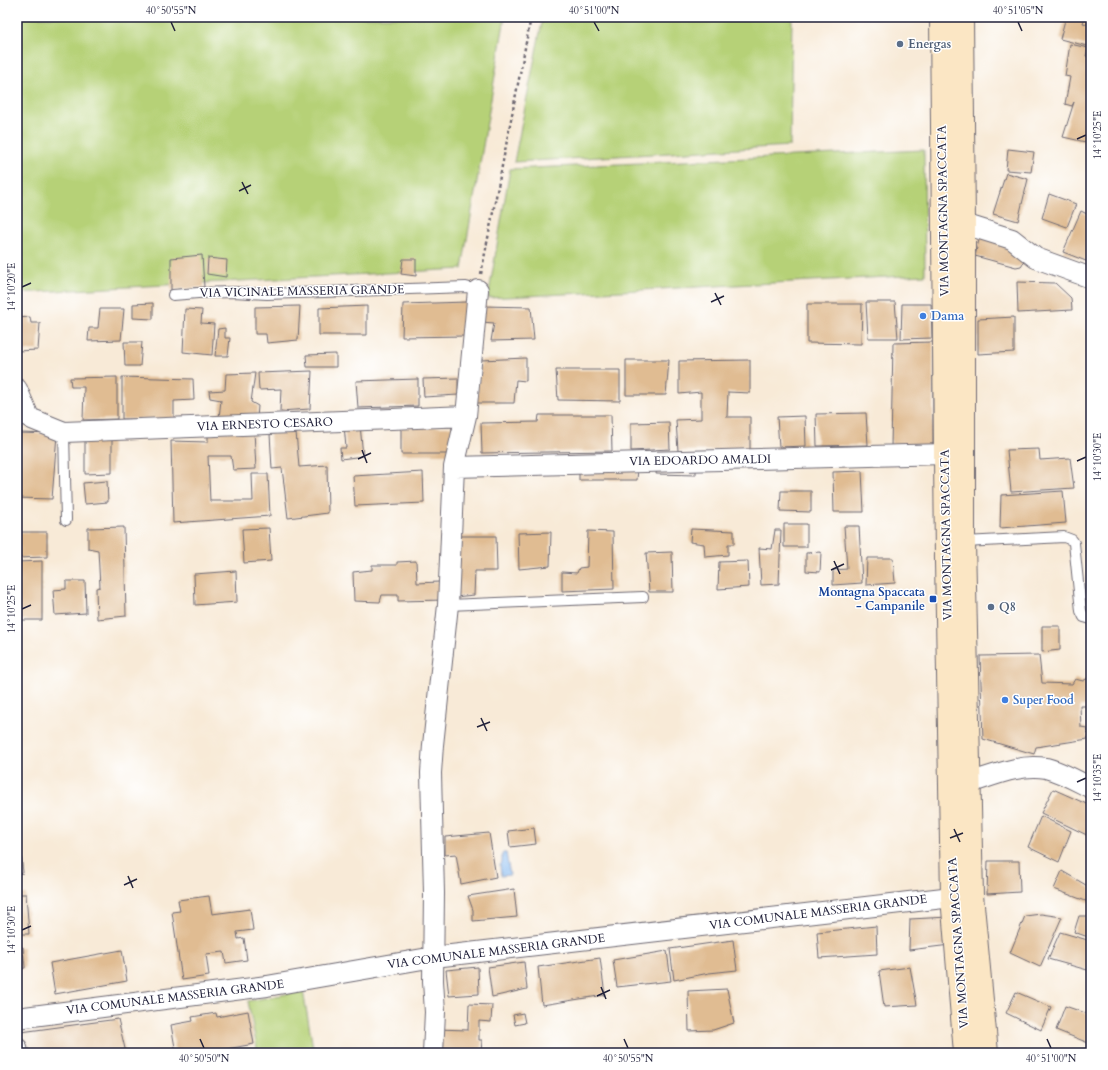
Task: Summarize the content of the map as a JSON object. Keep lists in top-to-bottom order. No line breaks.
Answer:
{"streets":{"main road":["VIA MONTAGNA SPACCATA"],"street":["VIA ERNESTO CESARO","VIA EDOARDO AMALDI","VIA COMUNALE MASSERIA GRANDE"],"lane":["VIA VICINALE MASSERIA GRANDE"]},"crossings":[["VIA MONTAGNA SPACCATA","VIA EDOARDO AMALDI"],["VIA MONTAGNA SPACCATA","VIA COMUNALE MASSERIA GRANDE"]],"places":{"other":["Energas","Dama","Q8","Super Food"],"transit":["Montagna Spaccata - Campanile"]},"coordinates":["40°50'55\"N","40°51'00\"N","40°51'05\"N","14°10'25\"E","14°10'20\"E","14°10'30\"E","14°10'35\"E","40°50'50\"N"]}
